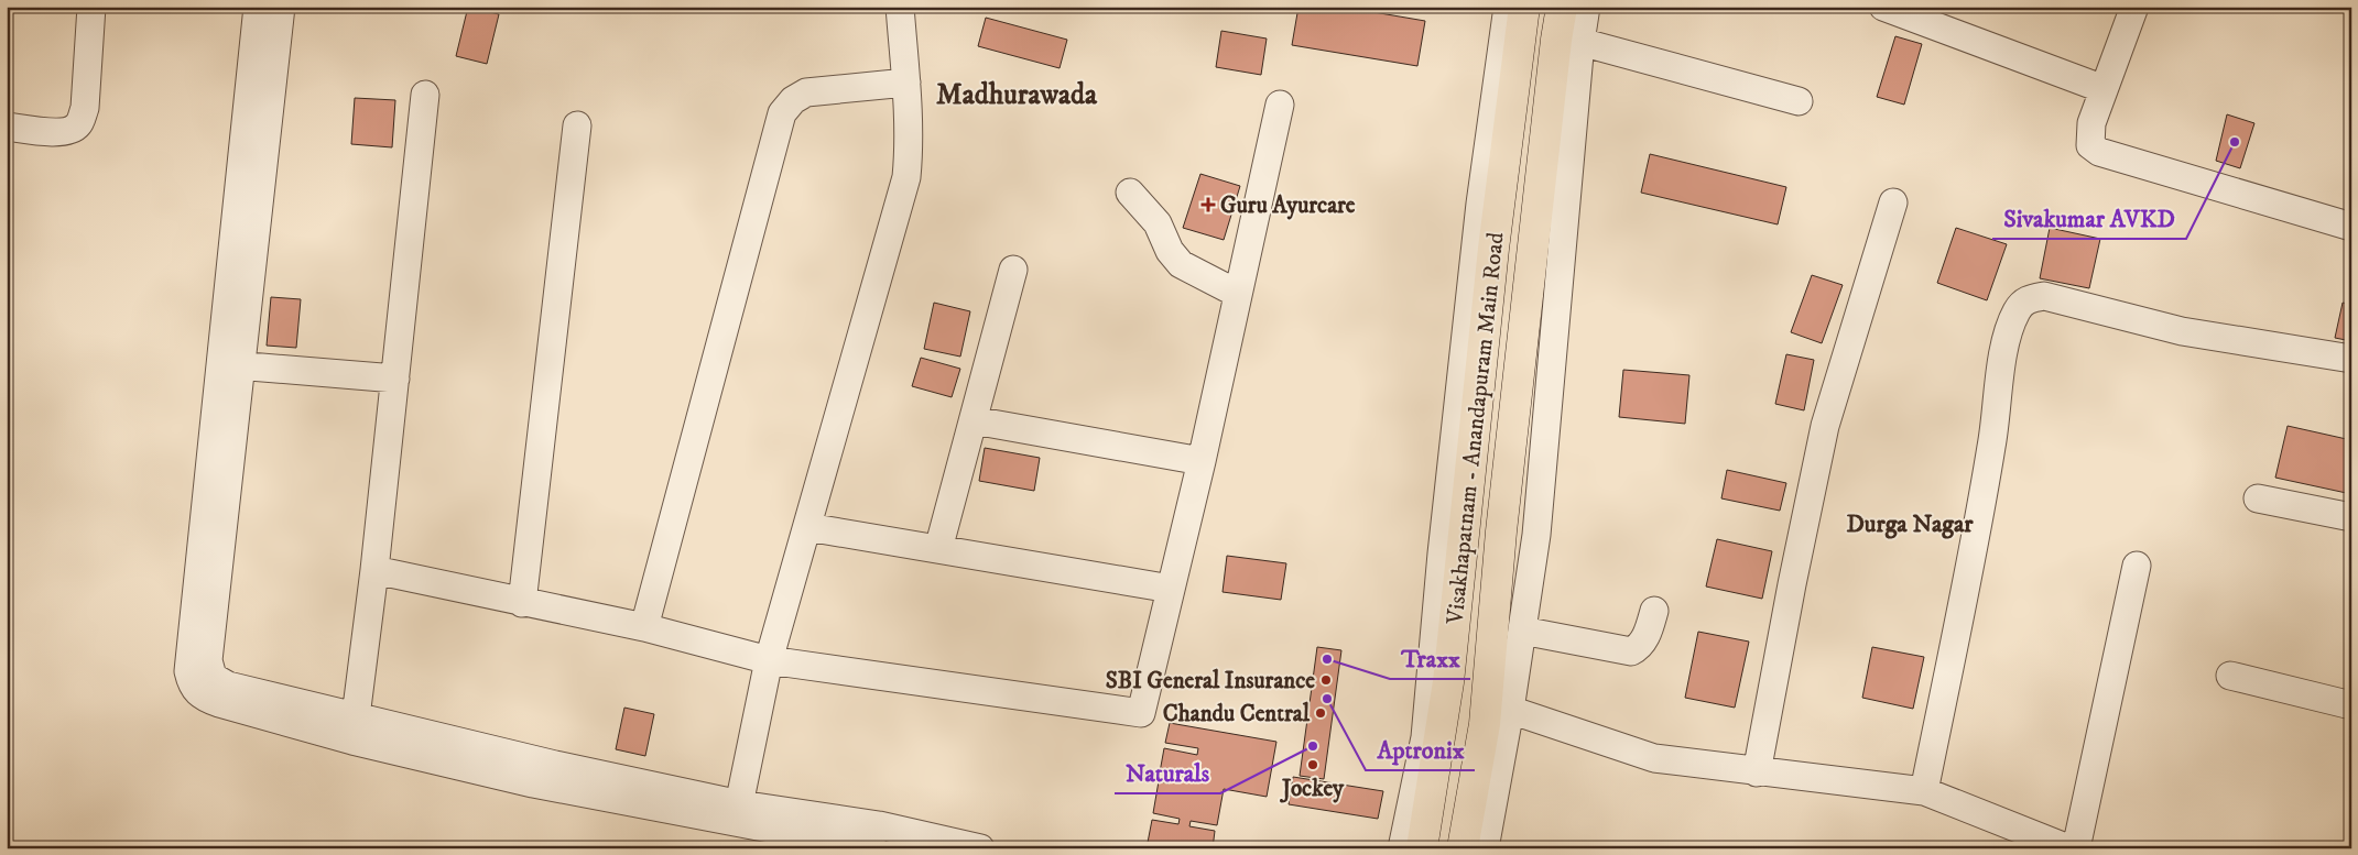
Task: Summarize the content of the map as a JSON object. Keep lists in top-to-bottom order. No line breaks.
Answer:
{"streets":{"main road":["Visakhapatnam - Anandapuram Main Road"]},"districts":["Madhurawada","Durga Nagar"],"places":{"other":["Sivakumar AVKD","Traxx","SBI General Insurance","Aptronix","Chandu Central","Naturals","Jockey"],"health":["Guru Ayurcare"]}}
